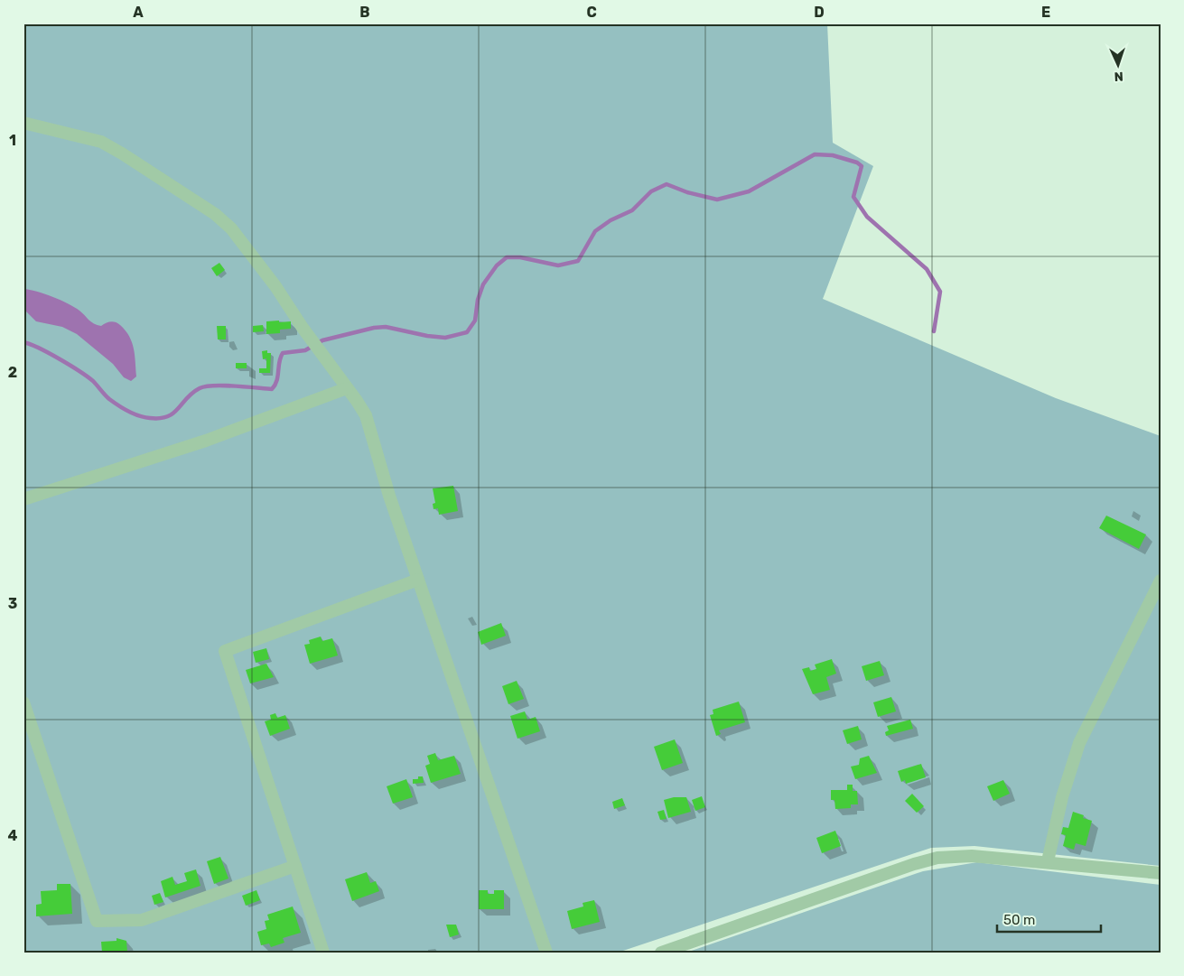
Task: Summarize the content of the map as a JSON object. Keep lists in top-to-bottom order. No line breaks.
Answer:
{"scale_bar":"50 m","north":"bottom","grid":{"columns":["A","B","C","D","E"],"rows":["1","2","3","4"]}}
